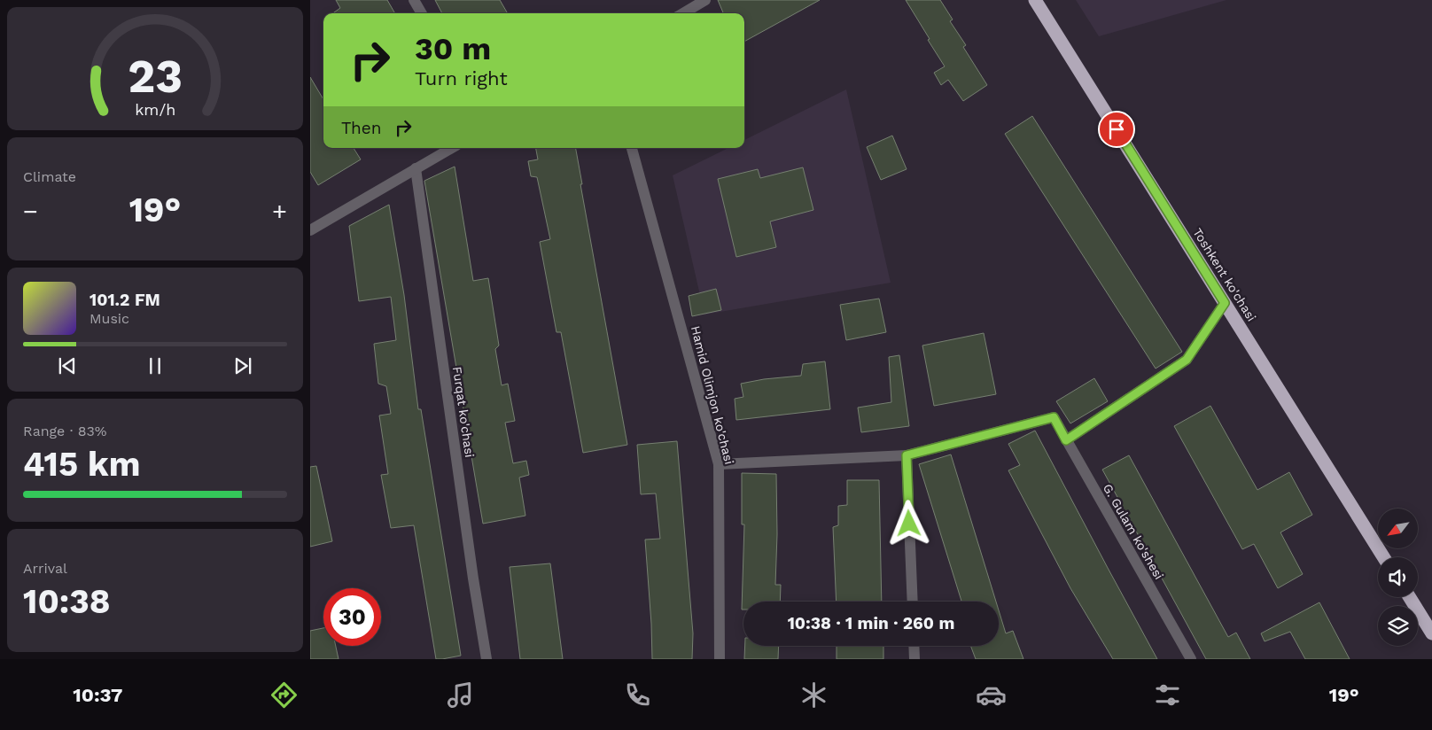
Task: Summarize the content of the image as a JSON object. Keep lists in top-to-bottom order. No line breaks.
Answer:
{"streets":{"highway":["Toshkent ko'chasi"],"street":["Hamid Olimjon ko'chasi","Furqat ko'chasi","G. Gulam ko'shesi"]},"north":"bottom left","page":{"turn":["30 m","Turn right"],"then":"Then","tile":["Climate",["Range · 83%","415 km"],["Arrival","10:38"]],"heat":["−","19°","+"],"song":["101.2 FM","Music"],"limit":"30","trip":"10:38 · 1 min · 260 m","tabs":["10:37","19°"],"gauge":["23","km/h"]}}
